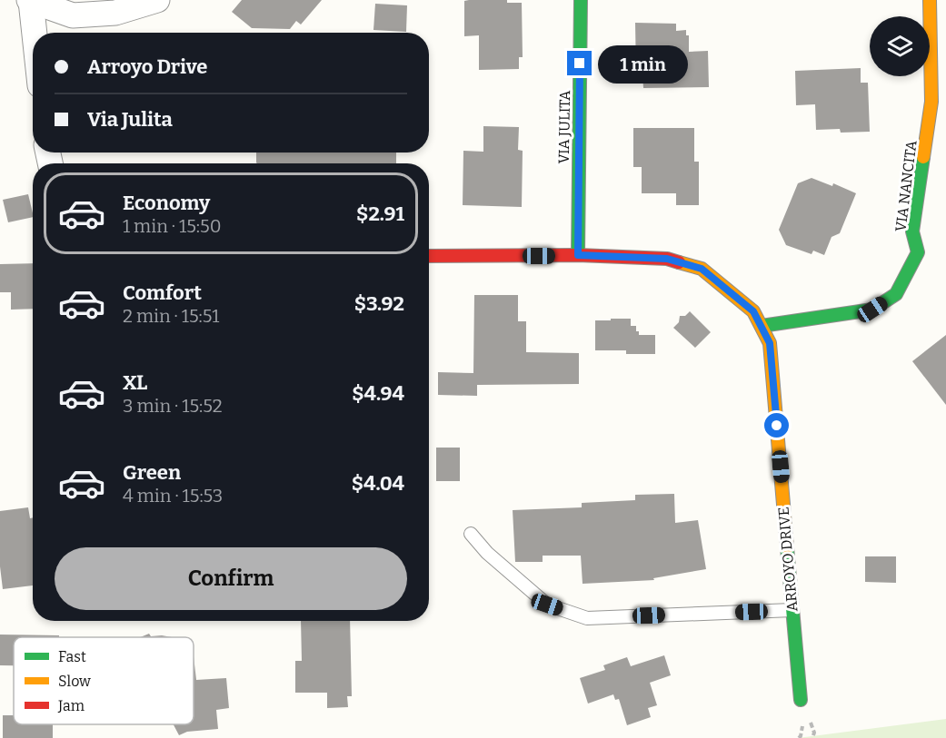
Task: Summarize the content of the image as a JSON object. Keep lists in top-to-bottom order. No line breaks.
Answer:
{"streets":{"street":["VIA JULITA","VIA NANCITA","ARROYO DRIVE"]},"crossings":[["VIA JULITA","ARROYO DRIVE"],["VIA NANCITA","ARROYO DRIVE"]],"legend":["Fast","Slow","Jam"],"page":{"banner":["Arroyo Drive","Via Julita"],"bubble":"1 min","list":[{"name":"Economy","note":"1 min · 15:50","value":"$2.91"},{"name":"Comfort","note":"2 min · 15:51","value":"$3.92"},{"name":"XL","note":"3 min · 15:52","value":"$4.94"},{"name":"Green","note":"4 min · 15:53","value":"$4.04"}],"buttons":"Confirm"}}
